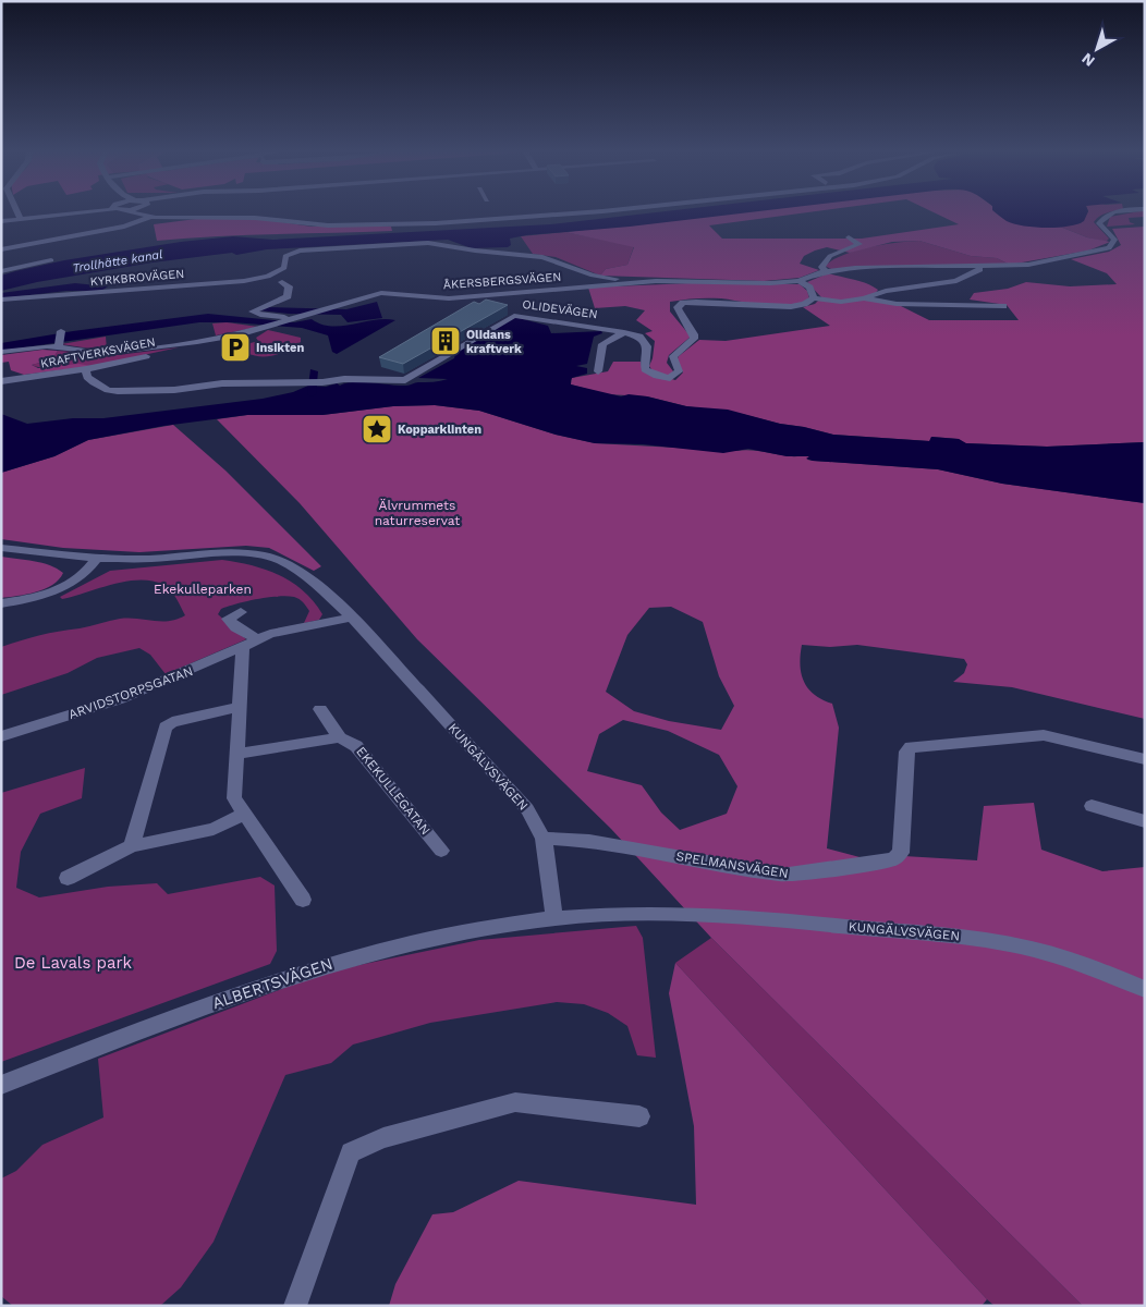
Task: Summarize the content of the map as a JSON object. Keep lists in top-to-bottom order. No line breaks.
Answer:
{"streets":{"street":["KYRKBROVÄGEN","ÅKERSBERGSVÄGEN","OLIDEVÄGEN","KRAFTVERKSVÄGEN","ARVIDSTORPSGATAN","KUNGÄLVSVÄGEN","EKEKULLEGATAN","SPELMANSVÄGEN","ALBERTSVÄGEN"]},"crossings":[["KYRKBROVÄGEN","ÅKERSBERGSVÄGEN"],["ÅKERSBERGSVÄGEN","KRAFTVERKSVÄGEN"],["OLIDEVÄGEN","KRAFTVERKSVÄGEN"],["ARVIDSTORPSGATAN","KUNGÄLVSVÄGEN"],["KUNGÄLVSVÄGEN","SPELMANSVÄGEN"],["KUNGÄLVSVÄGEN","ALBERTSVÄGEN"]],"water":["Trollhätte kanal"],"parks":["Älvrummets naturreservat","Ekekulleparken","De Lavals park"],"places":{"building":["Olidans kraftverk"],"parking":["Insikten"],"place":["Kopparklinten"]},"north":"bottom left"}
